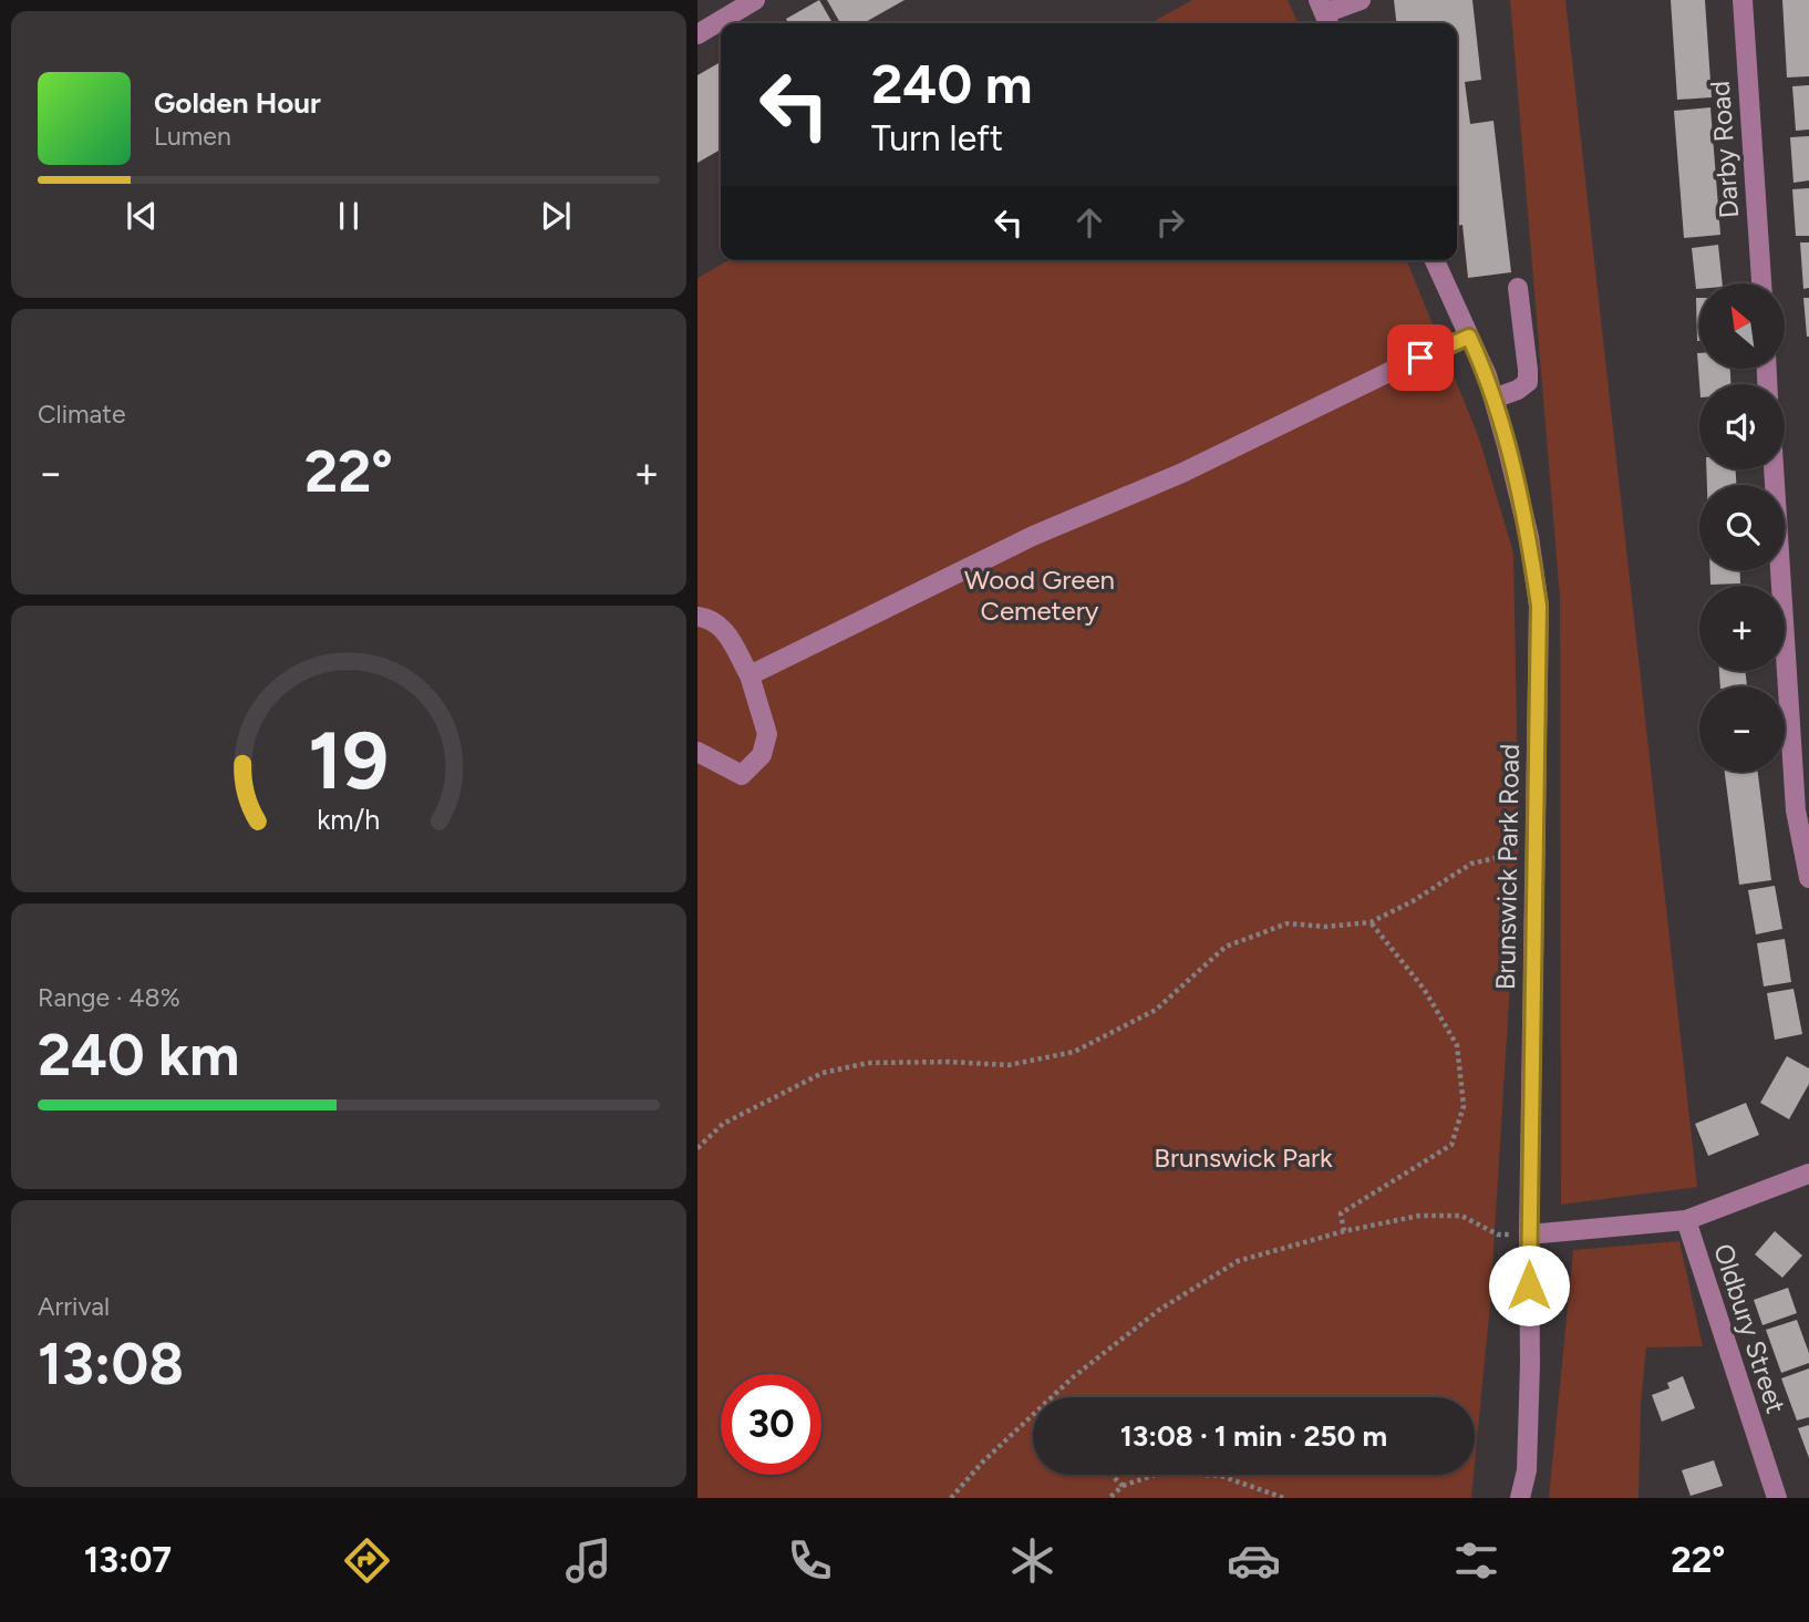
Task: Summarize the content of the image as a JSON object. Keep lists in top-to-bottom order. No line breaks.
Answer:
{"streets":{"street":["Darby Road","Brunswick Park Road","Oldbury Street"]},"parks":["Wood Green Cemetery","Brunswick Park"],"north":"top left","page":{"turn":["240 m","Turn left"],"song":["Golden Hour","Lumen"],"map_buttons":["+","−"],"tile":["Climate",["Range · 48%","240 km"],["Arrival","13:08"]],"heat":["−","22°","+"],"limit":"30","trip":"13:08 · 1 min · 250 m","tabs":["13:07","22°"],"gauge":["19","km/h"]}}
